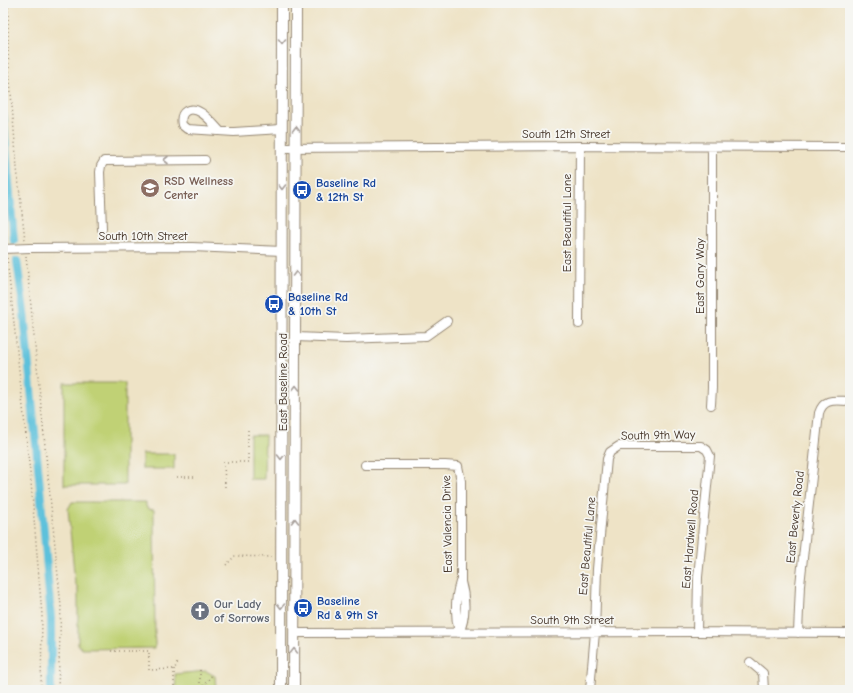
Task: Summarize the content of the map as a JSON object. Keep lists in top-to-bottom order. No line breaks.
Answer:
{"streets":{"main road":["East Baseline Road"],"street":["South 12th Street","East Beautiful Lane","South 10th Street","East Gary Way","South 9th Way","East Beverly Road","East Valencia Drive","East Hardwell Road","South 9th Street"]},"crossings":[["South 12th Street","East Beautiful Lane"],["South 12th Street","East Gary Way"],["South 12th Street","East Baseline Road"],["East Beautiful Lane","South 9th Way"],["East Beautiful Lane","South 9th Street"],["South 10th Street","East Baseline Road"],["East Baseline Road","South 9th Street"],["South 9th Way","East Hardwell Road"],["East Beverly Road","South 9th Street"],["East Valencia Drive","South 9th Street"],["East Hardwell Road","South 9th Street"]],"places":{"school or university":["RSD Wellness Center"],"bus stop":["Baseline Rd & 12th St","Baseline Rd & 10th St","Baseline Rd & 9th St"],"church":["Our Lady of Sorrows"]}}
